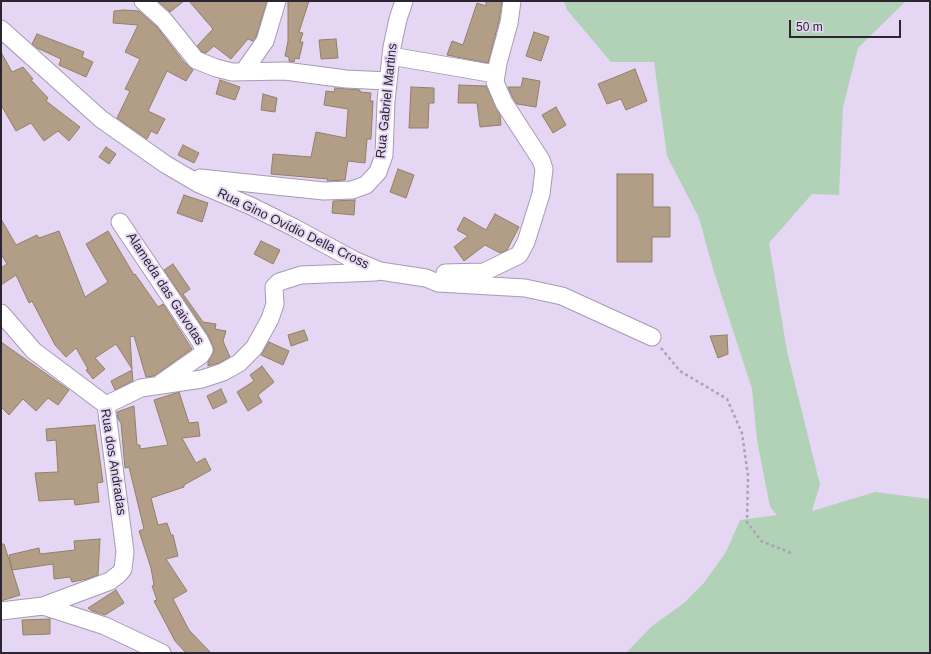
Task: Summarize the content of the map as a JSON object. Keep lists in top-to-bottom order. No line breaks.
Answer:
{"streets":{"street":["Rua Gabriel Martins","Rua Gino Ovídio Della Cross","Alameda das Gaivotas","Rua dos Andradas"]},"crossings":[["Rua Gabriel Martins","Rua Gino Ovídio Della Cross"]],"scale_bar":"50 m"}
